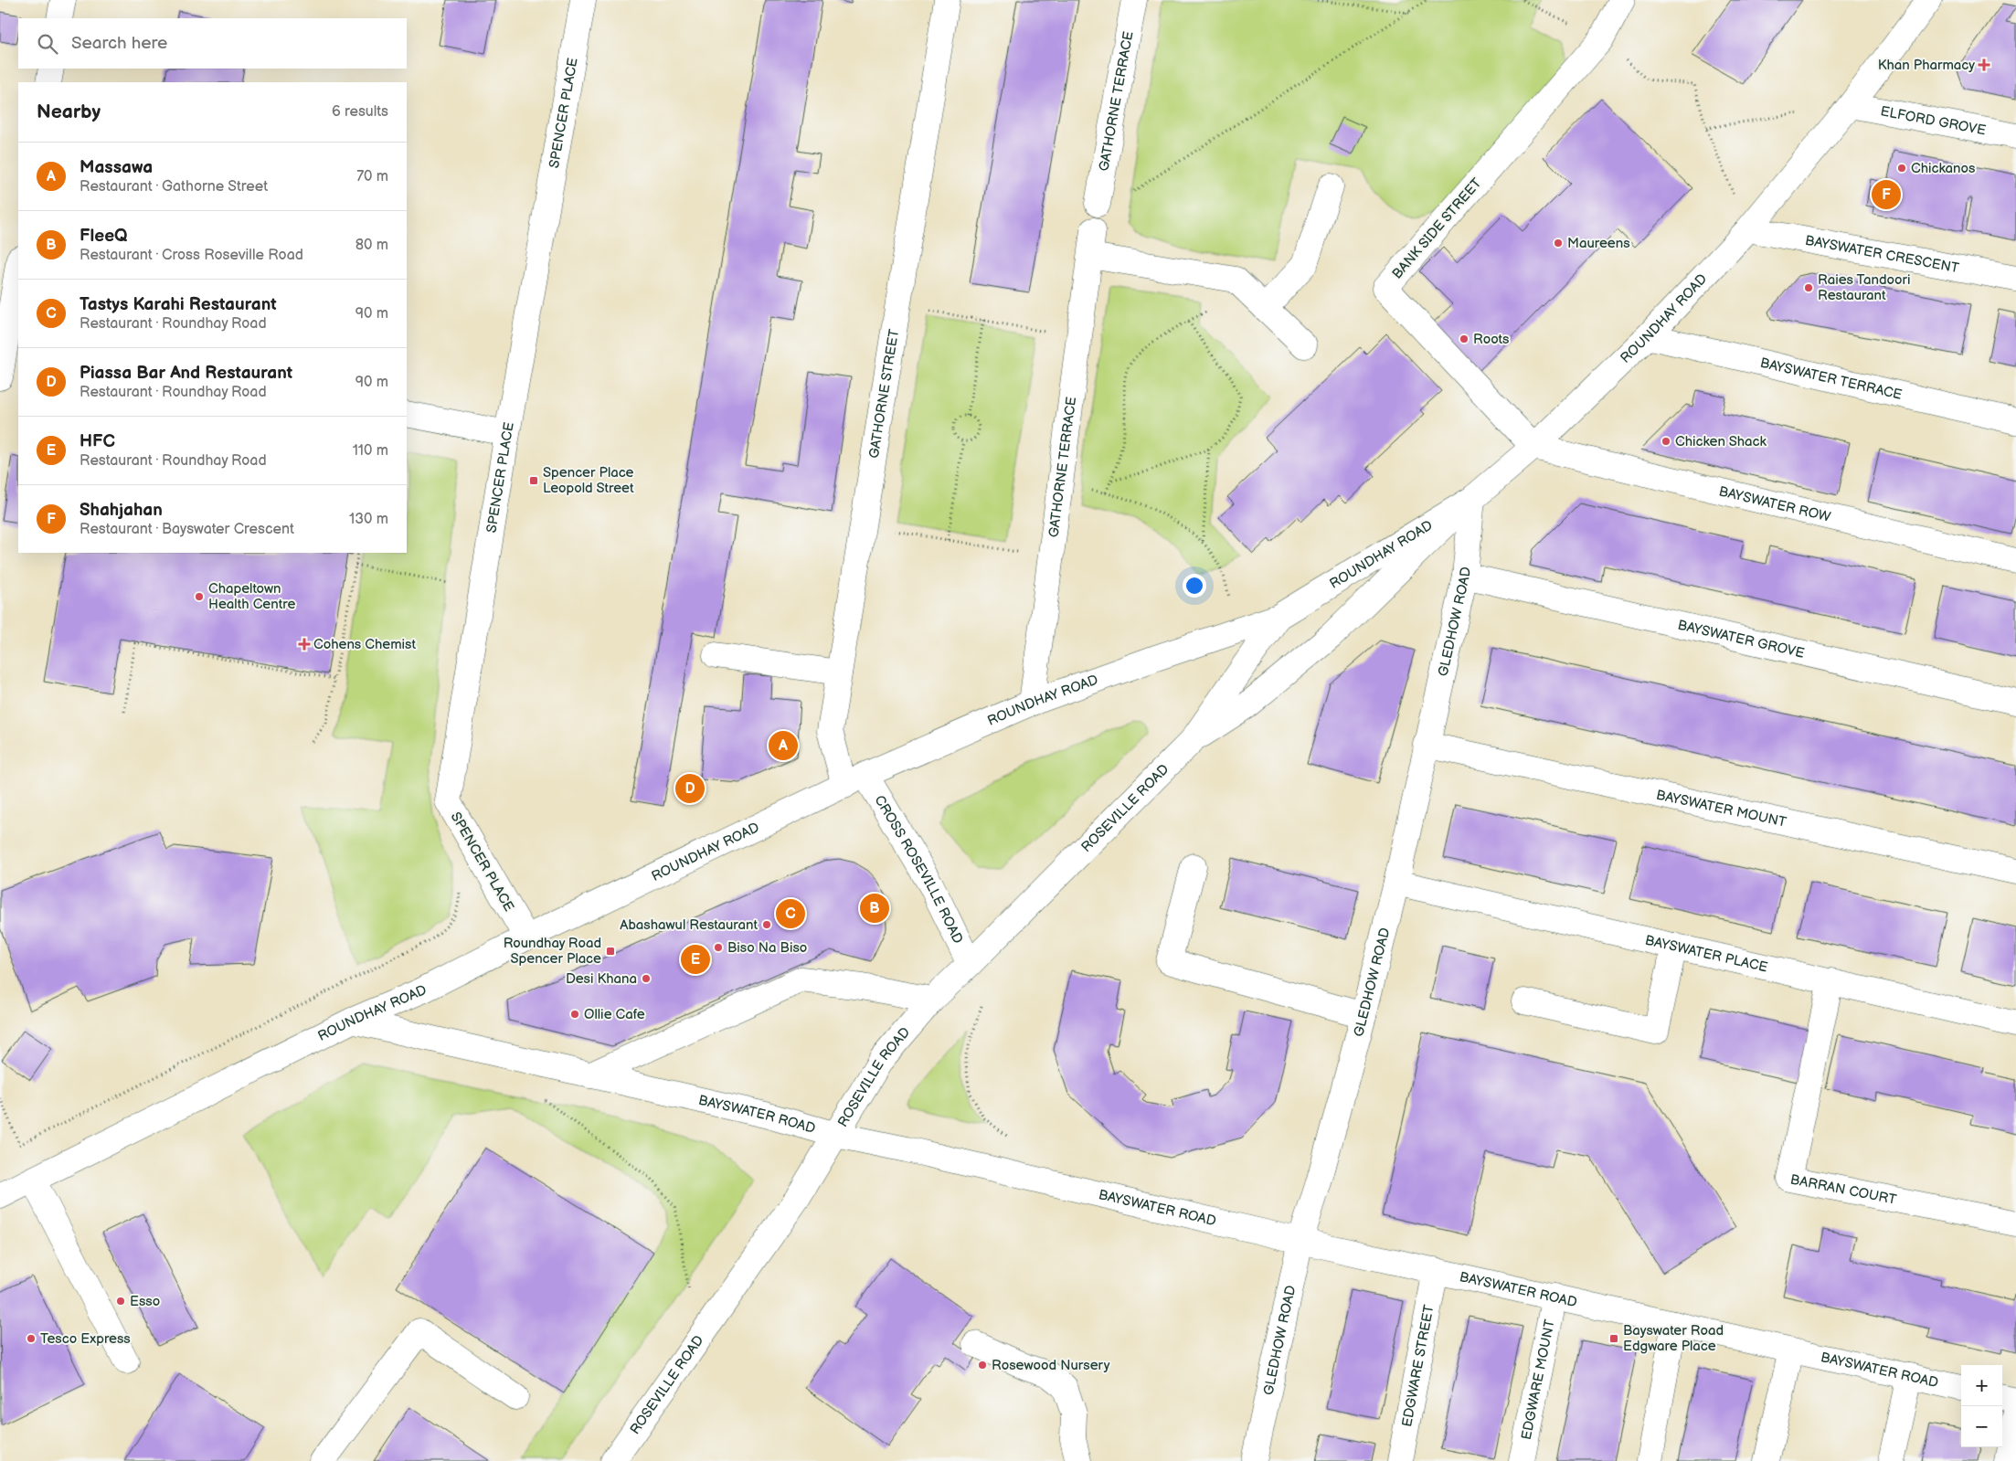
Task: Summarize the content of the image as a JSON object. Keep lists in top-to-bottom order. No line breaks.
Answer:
{"streets":{"street":["GATHORNE TERRACE","SPENCER PLACE","ELFORD GROVE","BANK SIDE STREET","BAYSWATER CRESCENT","ROUNDHAY ROAD","BAYSWATER TERRACE","GATHORNE STREET","BAYSWATER ROW","GLEDHOW ROAD","BAYSWATER GROVE","ROSEVILLE ROAD","BAYSWATER MOUNT","CROSS ROSEVILLE ROAD","BAYSWATER PLACE","BAYSWATER ROAD","BARRAN COURT","EDGWARE STREET","EDGWARE MOUNT"]},"crossings":[["GATHORNE TERRACE","ROUNDHAY ROAD"],["SPENCER PLACE","ROUNDHAY ROAD"],["ELFORD GROVE","ROUNDHAY ROAD"],["BANK SIDE STREET","ROUNDHAY ROAD"],["BANK SIDE STREET","BAYSWATER ROW"],["BAYSWATER CRESCENT","ROUNDHAY ROAD"],["ROUNDHAY ROAD","BAYSWATER TERRACE"],["ROUNDHAY ROAD","GATHORNE STREET"],["ROUNDHAY ROAD","BAYSWATER ROW"],["ROUNDHAY ROAD","GLEDHOW ROAD"],["ROUNDHAY ROAD","ROSEVILLE ROAD"],["ROUNDHAY ROAD","CROSS ROSEVILLE ROAD"],["ROUNDHAY ROAD","BAYSWATER ROAD"],["GATHORNE STREET","CROSS ROSEVILLE ROAD"],["GLEDHOW ROAD","BAYSWATER GROVE"],["GLEDHOW ROAD","ROSEVILLE ROAD"],["GLEDHOW ROAD","BAYSWATER MOUNT"],["GLEDHOW ROAD","BAYSWATER PLACE"],["GLEDHOW ROAD","BAYSWATER ROAD"],["ROSEVILLE ROAD","CROSS ROSEVILLE ROAD"],["ROSEVILLE ROAD","BAYSWATER ROAD"],["BAYSWATER PLACE","BARRAN COURT"],["BAYSWATER ROAD","EDGWARE STREET"],["BAYSWATER ROAD","EDGWARE MOUNT"]],"places":{"health":["Khan Pharmacy","Cohens Chemist"],"other":["Chickanos","Maureens","Raies Tandoori Restaurant","Roots","Chicken Shack","Chapeltown Health Centre","Abashawul Restaurant","Biso Na Biso","Desi Khana","Ollie Cafe","Esso","Tesco Express","Rosewood Nursery"],"transit":["Spencer Place Leopold Street","Roundhay Road Spencer Place","Bayswater Road Edgware Place"]},"page":{"search":"Search here","heading":["Nearby","6 results"],"list":[{"mark":"A","name":"Massawa","note":"Restaurant · Gathorne Street","value":"70 m"},{"mark":"B","name":"FleeQ","note":"Restaurant · Cross Roseville Road","value":"80 m"},{"mark":"C","name":"Tastys Karahi Restaurant","note":"Restaurant · Roundhay Road","value":"90 m"},{"mark":"D","name":"Piassa Bar And Restaurant","note":"Restaurant · Roundhay Road","value":"90 m"},{"mark":"E","name":"HFC","note":"Restaurant · Roundhay Road","value":"110 m"},{"mark":"F","name":"Shahjahan","note":"Restaurant · Bayswater Crescent","value":"130 m"}],"pins":["F","A","D","B","C","E"],"map_buttons":["+","−"]}}
